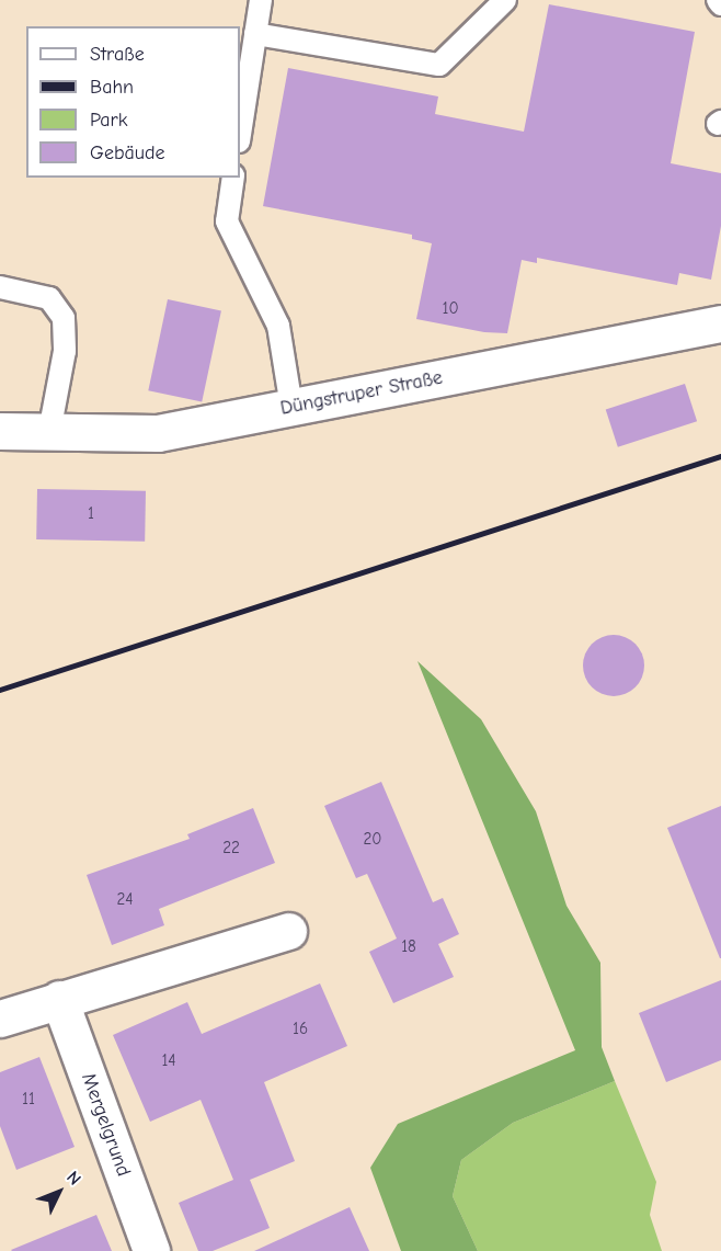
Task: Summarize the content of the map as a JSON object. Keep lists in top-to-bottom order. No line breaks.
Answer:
{"streets":{"street":["Düngstruper Straße","Mergelgrund"]},"house_numbers":["10","1","20","22","24","18","16","14","11"],"legend":["Straße","Bahn","Park","Gebäude"],"north":"top right"}
